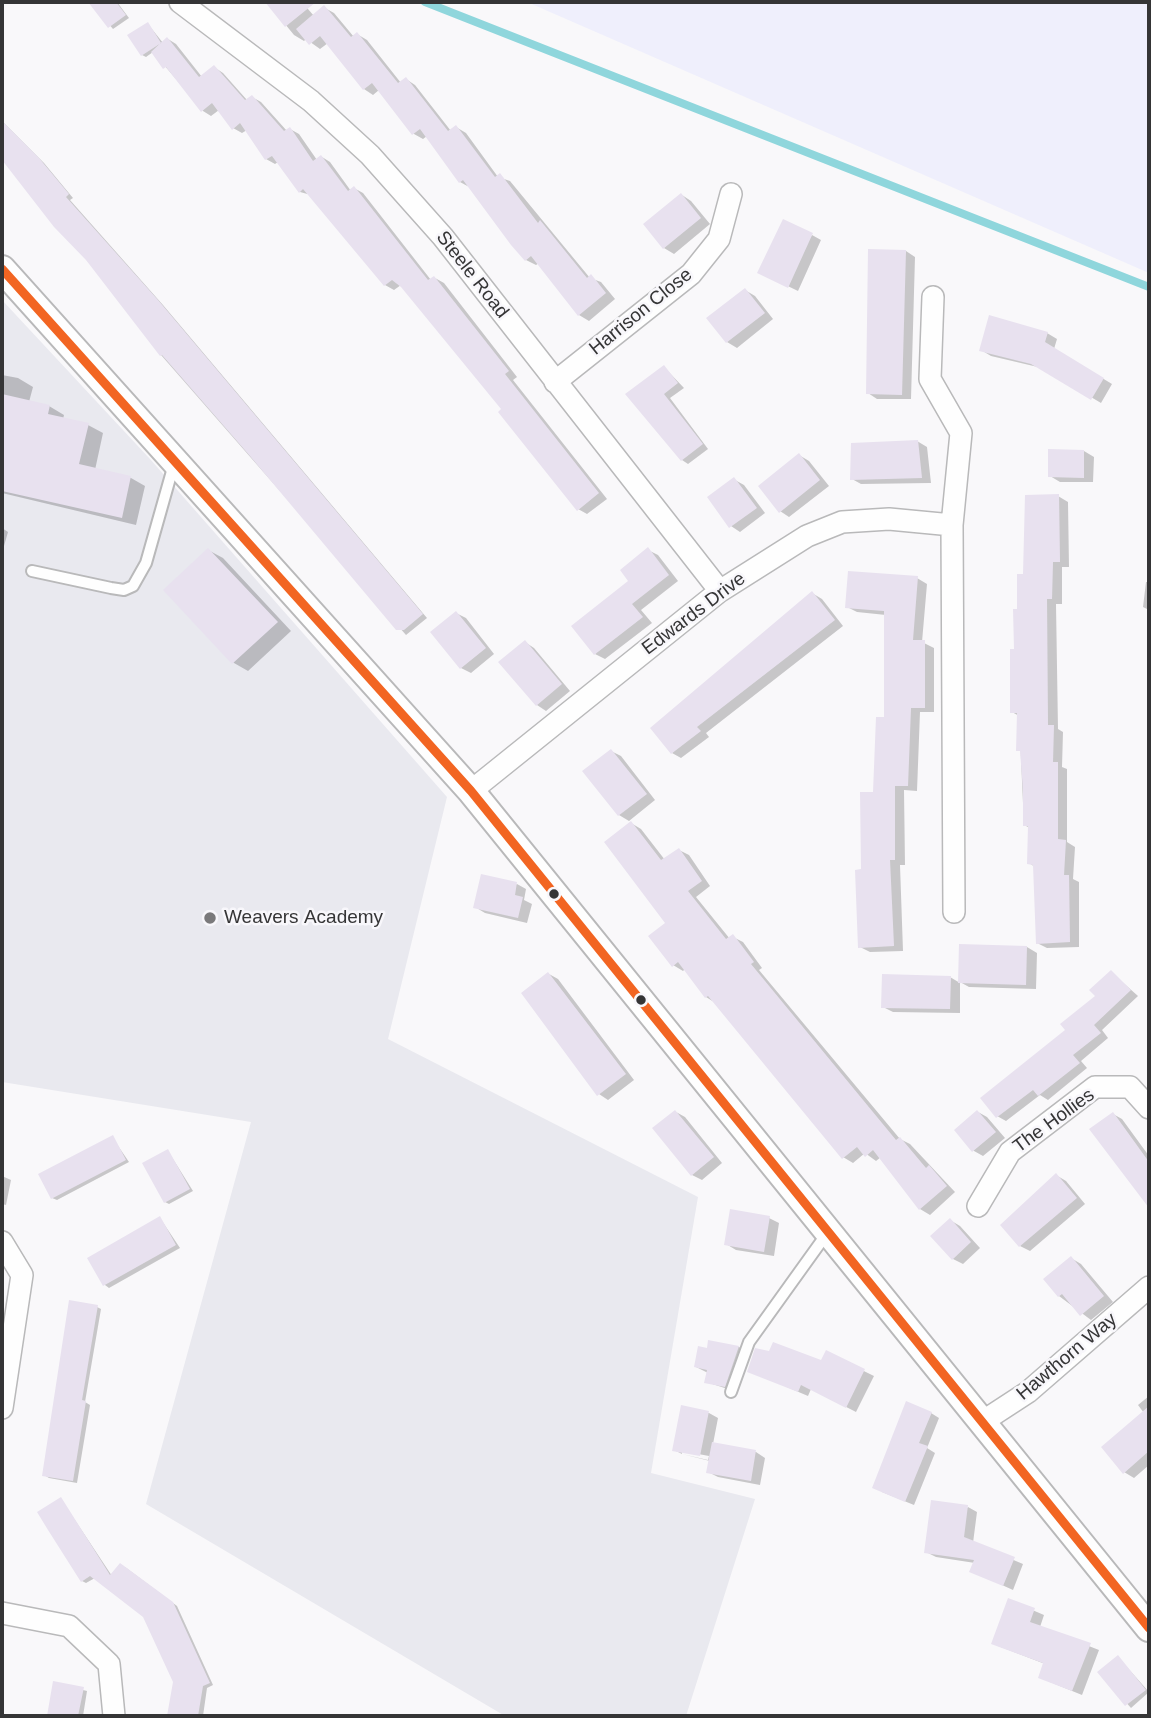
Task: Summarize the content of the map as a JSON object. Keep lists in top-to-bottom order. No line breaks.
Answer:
{"streets":{"street":["Steele Road","Harrison Close","Edwards Drive","The Hollies","Hawthorn Way"]},"crossings":[["Steele Road","Harrison Close"],["Steele Road","Edwards Drive"]],"places":["Weavers Academy"]}
